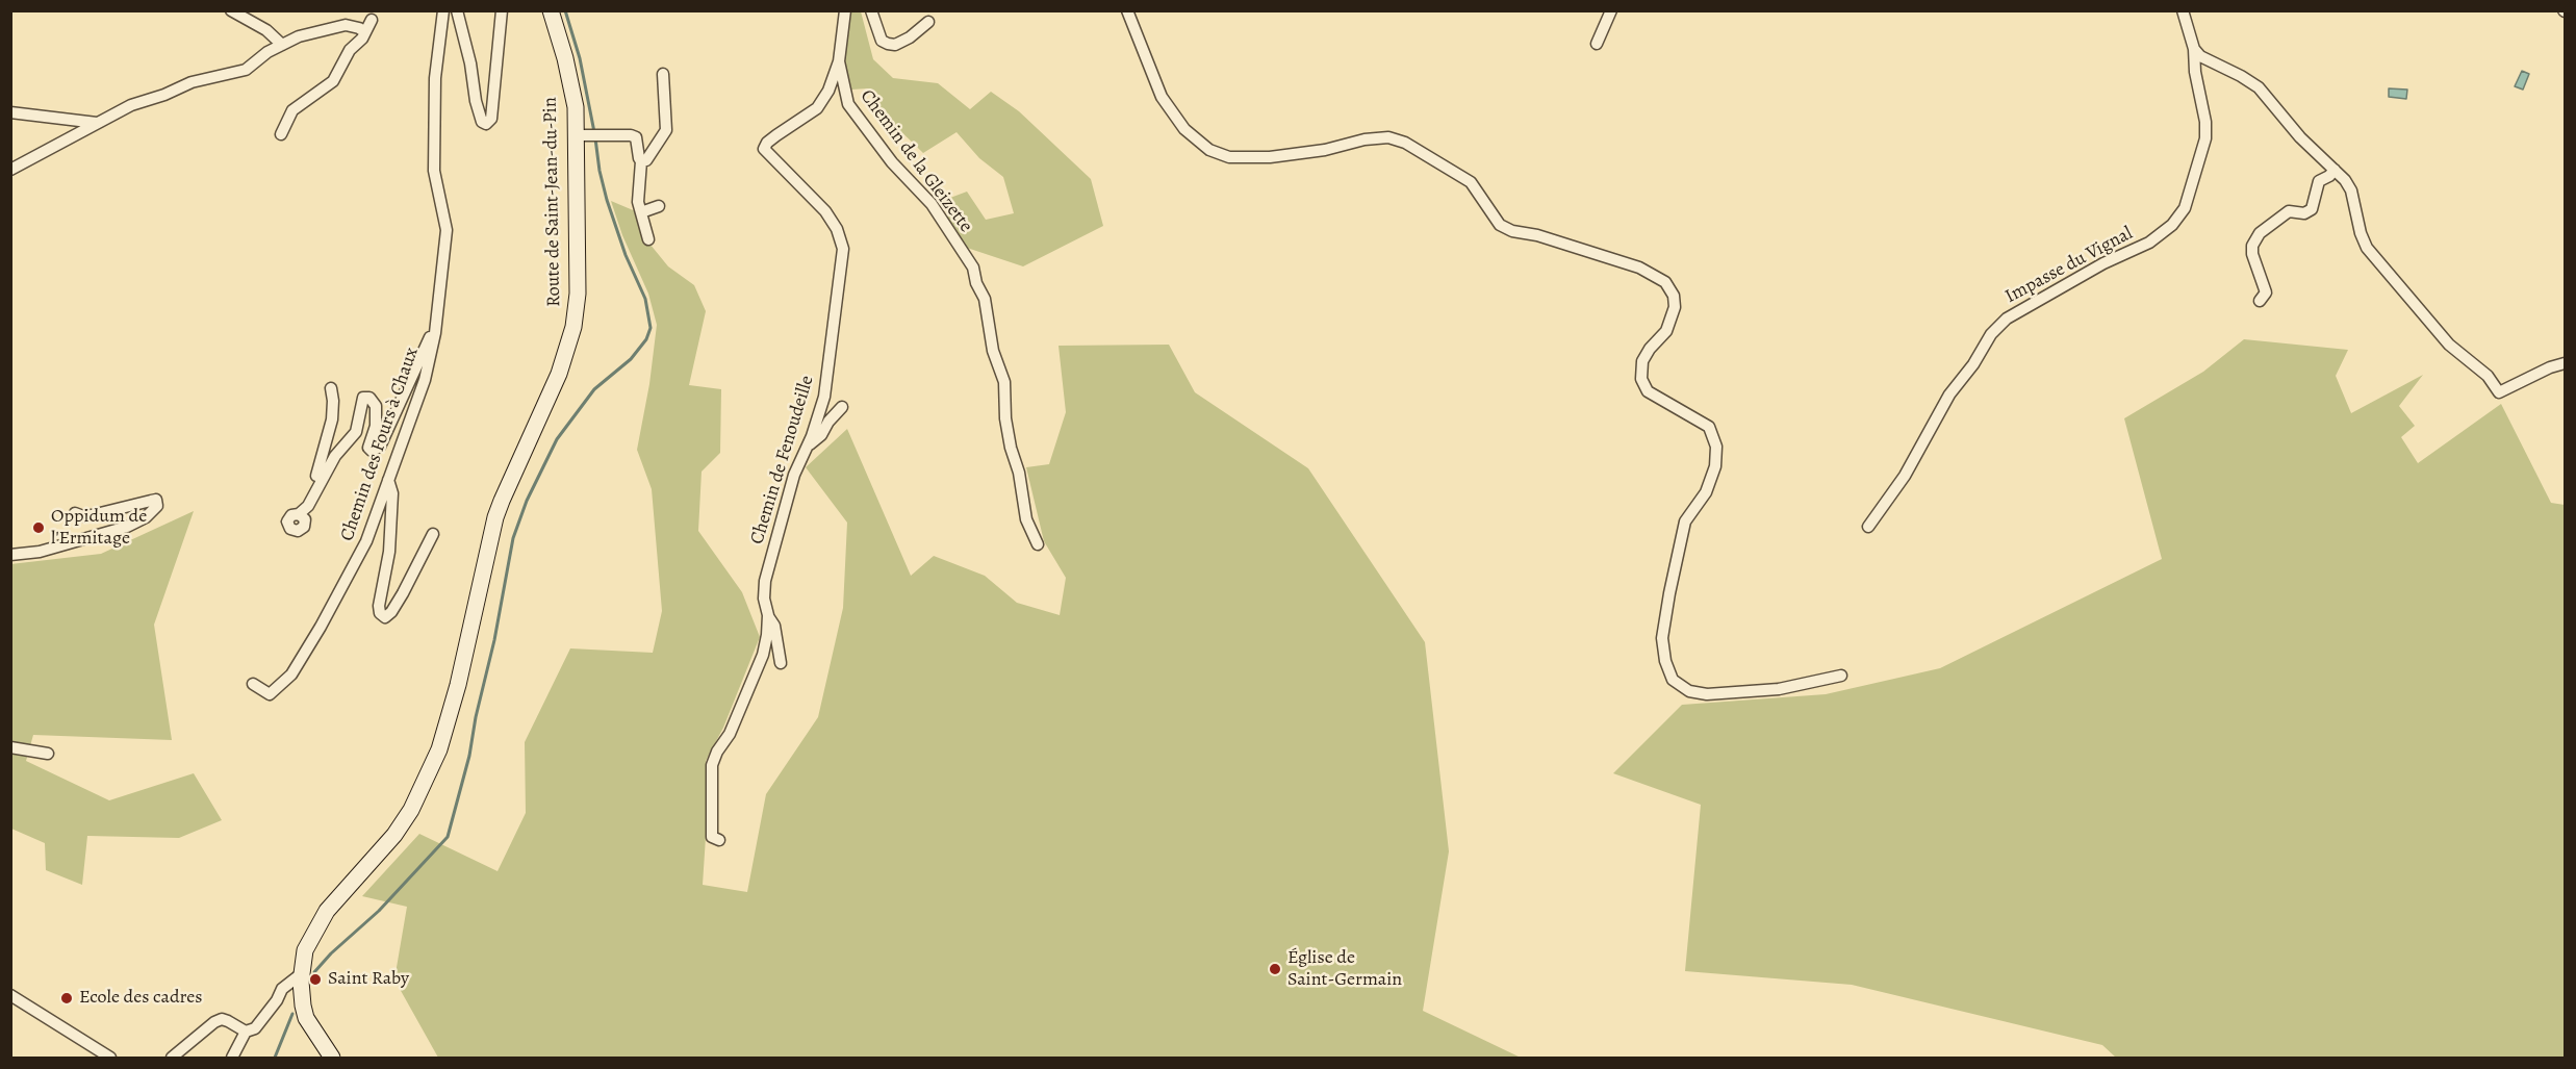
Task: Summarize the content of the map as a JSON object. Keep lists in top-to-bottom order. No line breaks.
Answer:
{"streets":{"main road":["Route de Saint-Jean-du-Pin"],"street":["Chemin de la Gleizette","Impasse du Vignal","Chemin des Fours à Chaux","Chemin de Fenoudeille"]},"crossings":[["Chemin de la Gleizette","Chemin de Fenoudeille"]],"places":["Oppidum de l'Ermitage","Église de Saint-Germain","Saint Raby","Ecole des cadres"]}
